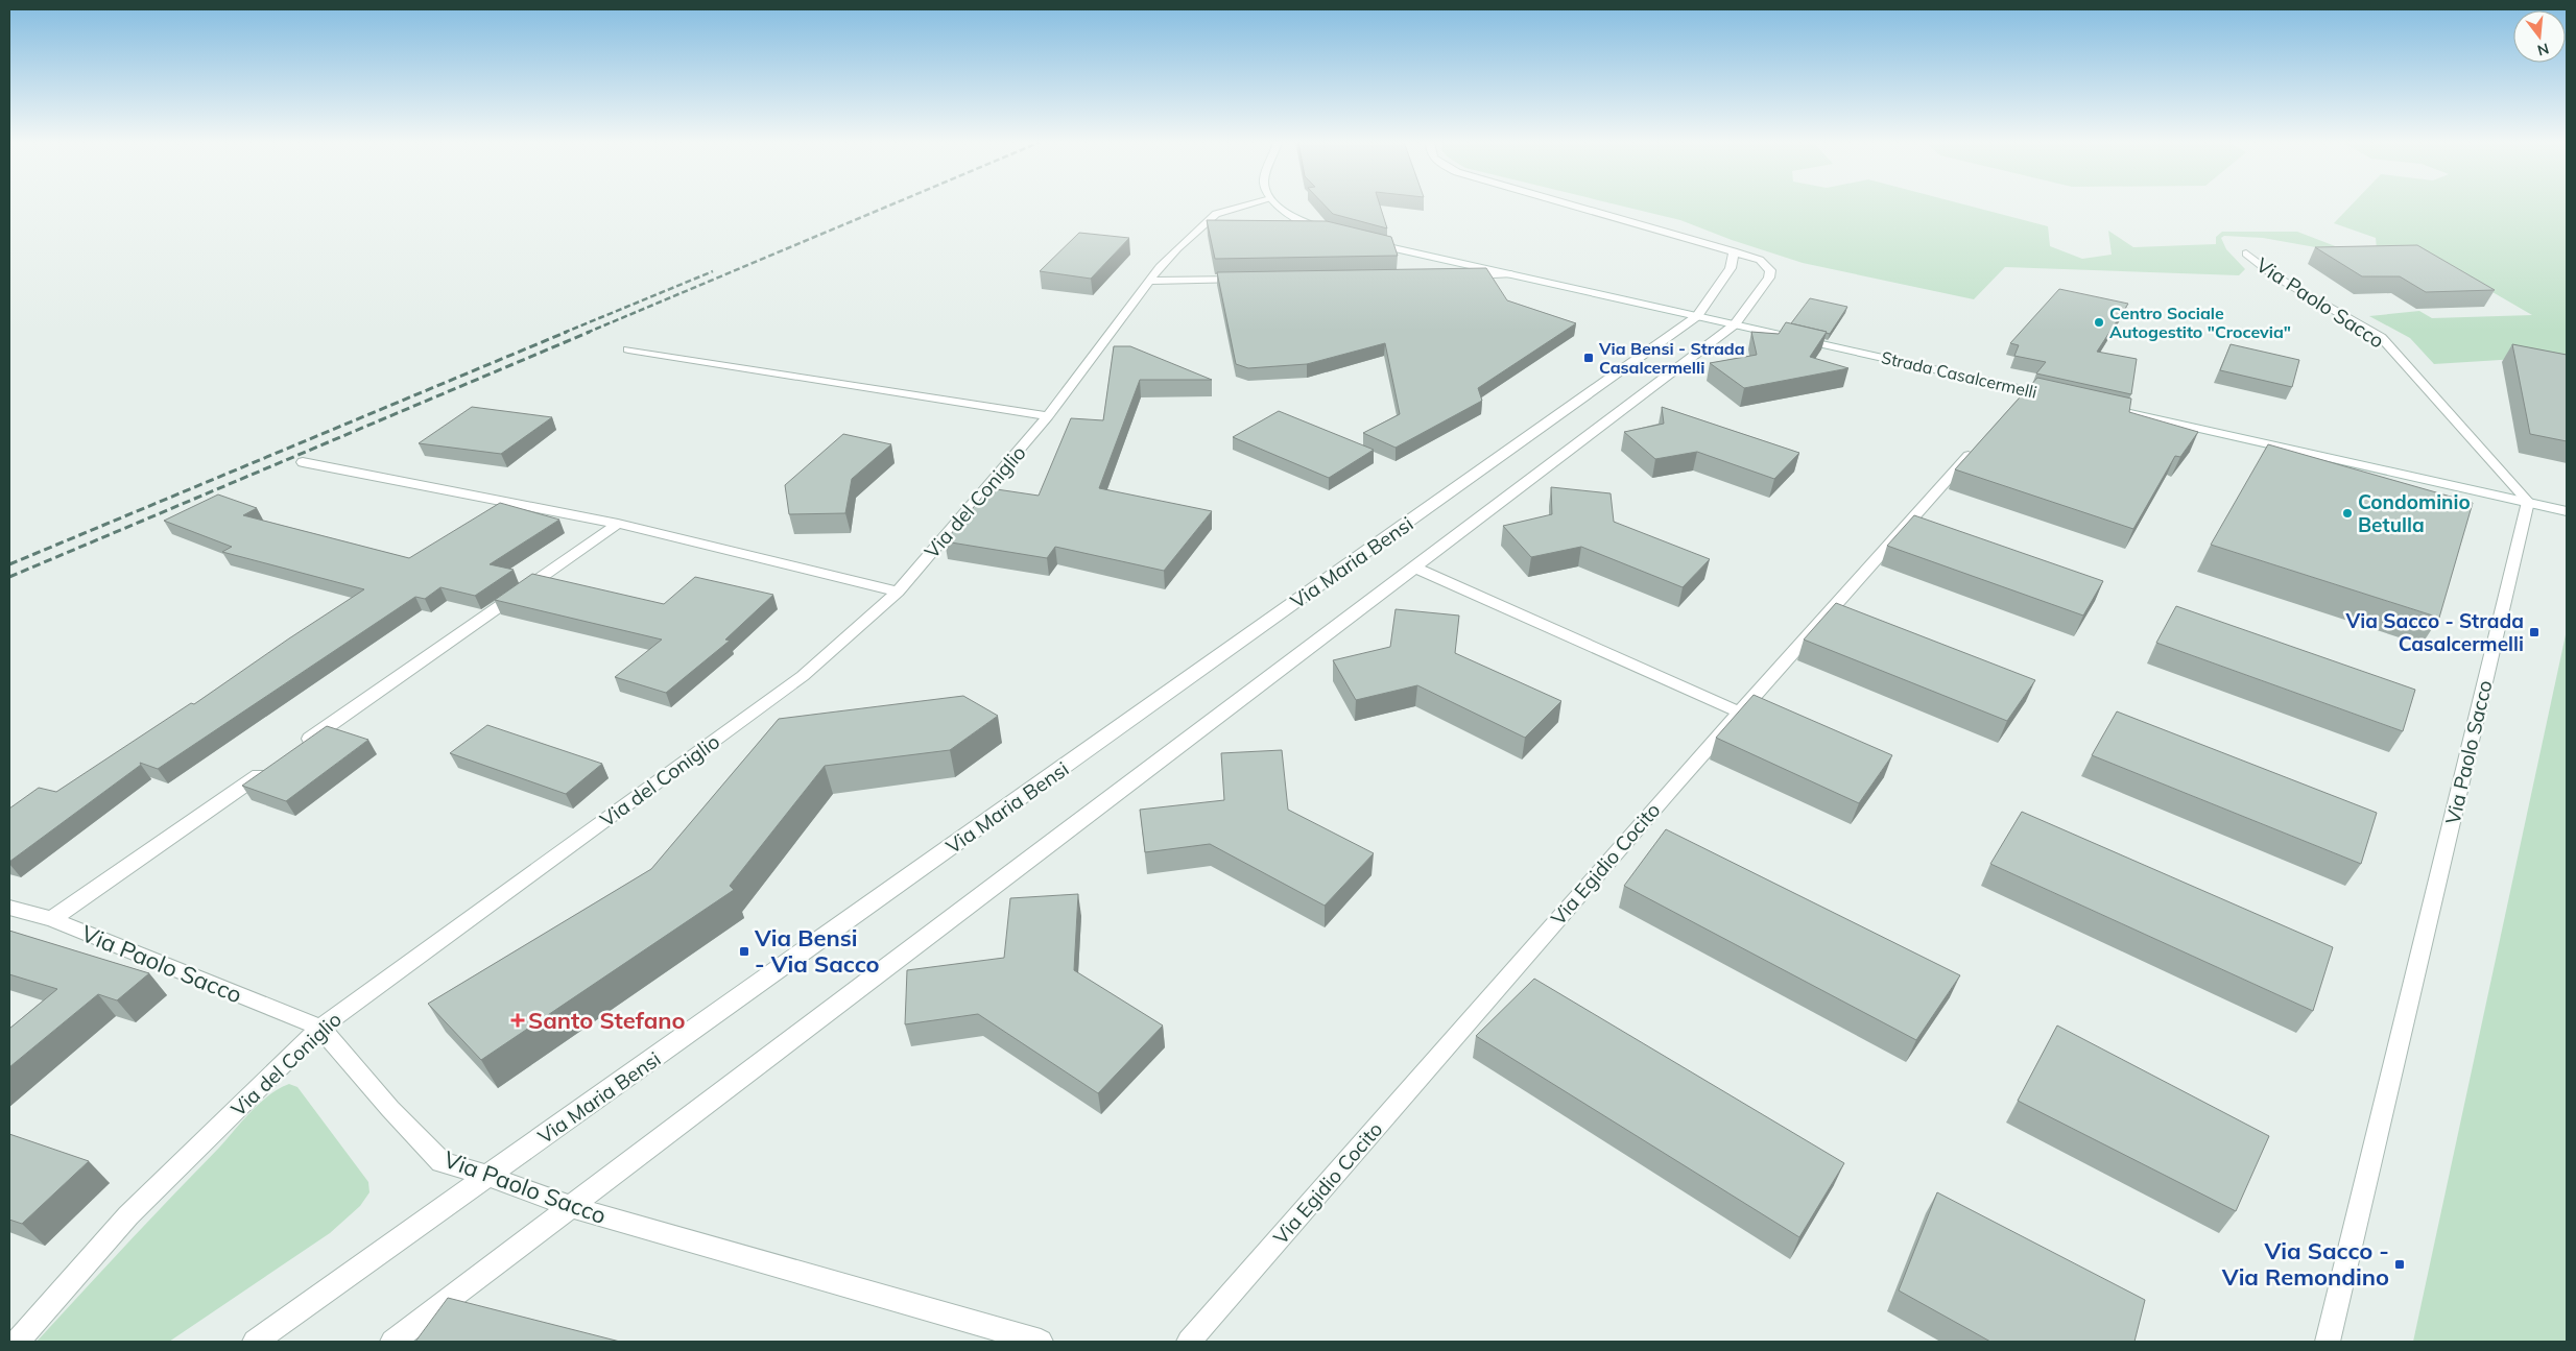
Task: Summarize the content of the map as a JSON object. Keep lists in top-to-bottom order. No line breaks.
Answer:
{"streets":{"street":["Via Paolo Sacco","Strada Casalcermelli","Via del Coniglio","Via Maria Bensi","Via Egidio Cocito"]},"crossings":[["Via Paolo Sacco","Via del Coniglio"],["Via Paolo Sacco","Via Maria Bensi"],["Strada Casalcermelli","Via Maria Bensi"]],"places":{"other":["Centro Sociale Autogestito \"Crocevia\"","Condominio Betulla"],"transit":["Via Bensi - Strada Casalcermelli","Via Sacco - Strada Casalcermelli","Via Bensi - Via Sacco","Via Sacco - Via Remondino"],"health":["Santo Stefano"]},"north":"bottom"}
